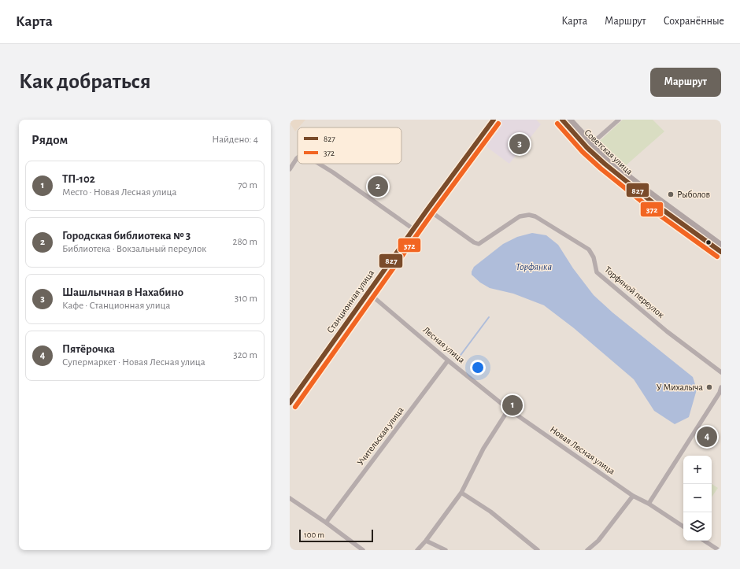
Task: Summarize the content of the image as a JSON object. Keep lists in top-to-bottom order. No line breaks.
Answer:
{"streets":{"main road":["Советская улица","Станционная улица"],"street":["Торфяной переулок","Лесная улица","Учительская улица","Новая Лесная улица"]},"crossings":[["Торфяной переулок","Станционная улица"],["Станционная улица","Лесная улица"],["Лесная улица","Учительская улица"],["Лесная улица","Новая Лесная улица"]],"water":["Торфянка"],"places":["Рыболов","У Михалыча"],"lines":["transit line 827","transit line 372"],"legend":["827","372"],"scale_bar":"100 m","page":{"header":"Карта","nav":["Карта","Маршрут","Сохранённые"],"buttons":"Маршрут","title":"Как добраться","heading":["Рядом","Найдено: 4"],"pins":["3","2","1","4"],"list":[{"mark":"1","name":"ТП-102","note":"Место · Новая Лесная улица","value":"70 m"},{"mark":"2","name":"Городская библиотека № 3","note":"Библиотека · Вокзальный переулок","value":"280 m"},{"mark":"3","name":"Шашлычная в Нахабино","note":"Кафе · Станционная улица","value":"310 m"},{"mark":"4","name":"Пятёрочка","note":"Супермаркет · Новая Лесная улица","value":"320 m"}],"map_buttons":["+","−"],"scale":"100 m"}}
